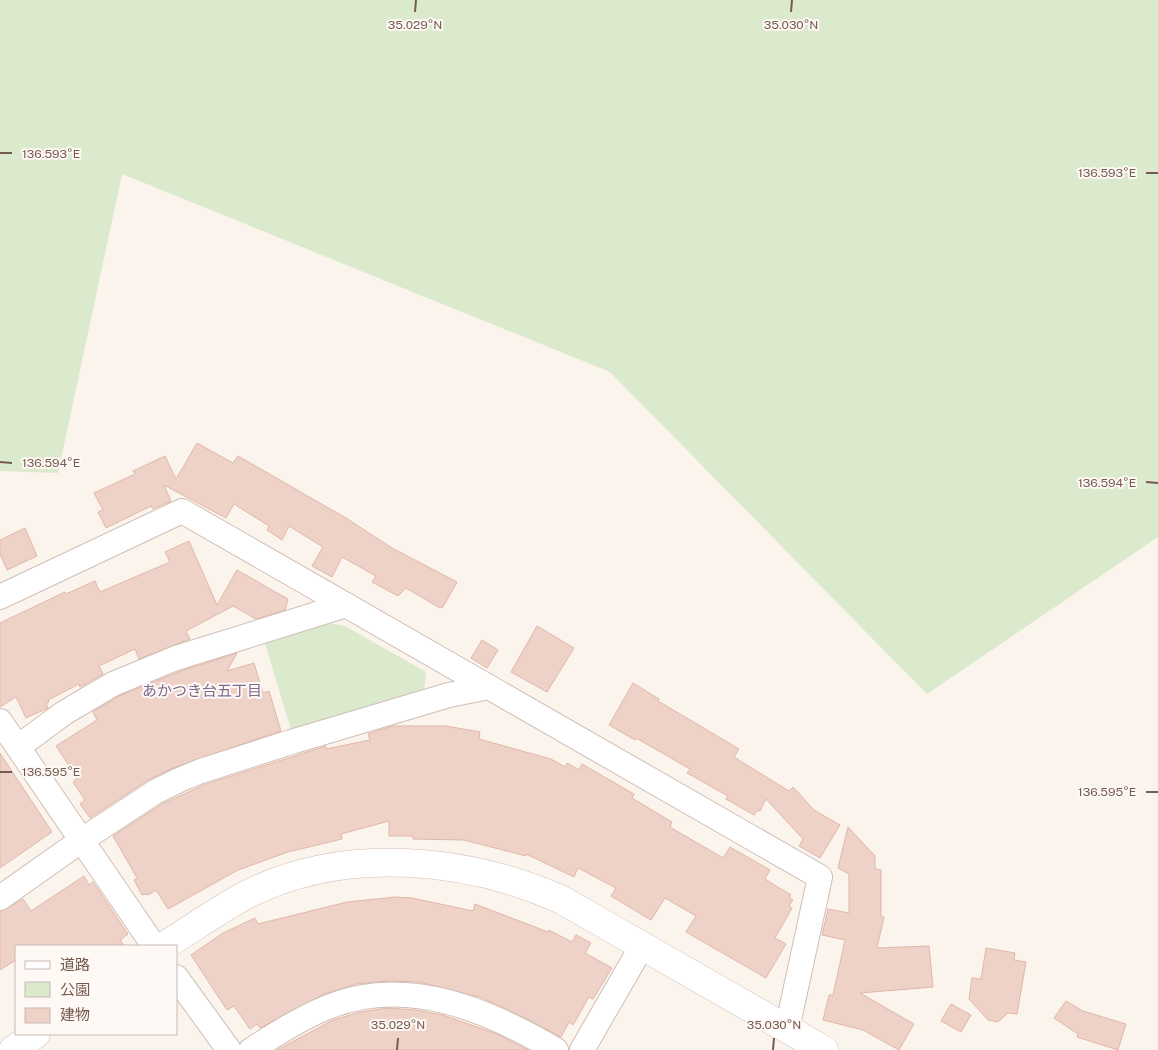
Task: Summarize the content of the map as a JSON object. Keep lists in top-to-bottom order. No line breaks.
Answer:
{"districts":["あかつき台五丁目"],"legend":["道路","公園","建物"],"coordinates":["35.029°N","35.030°N","136.593°E","136.594°E","136.595°E"]}
